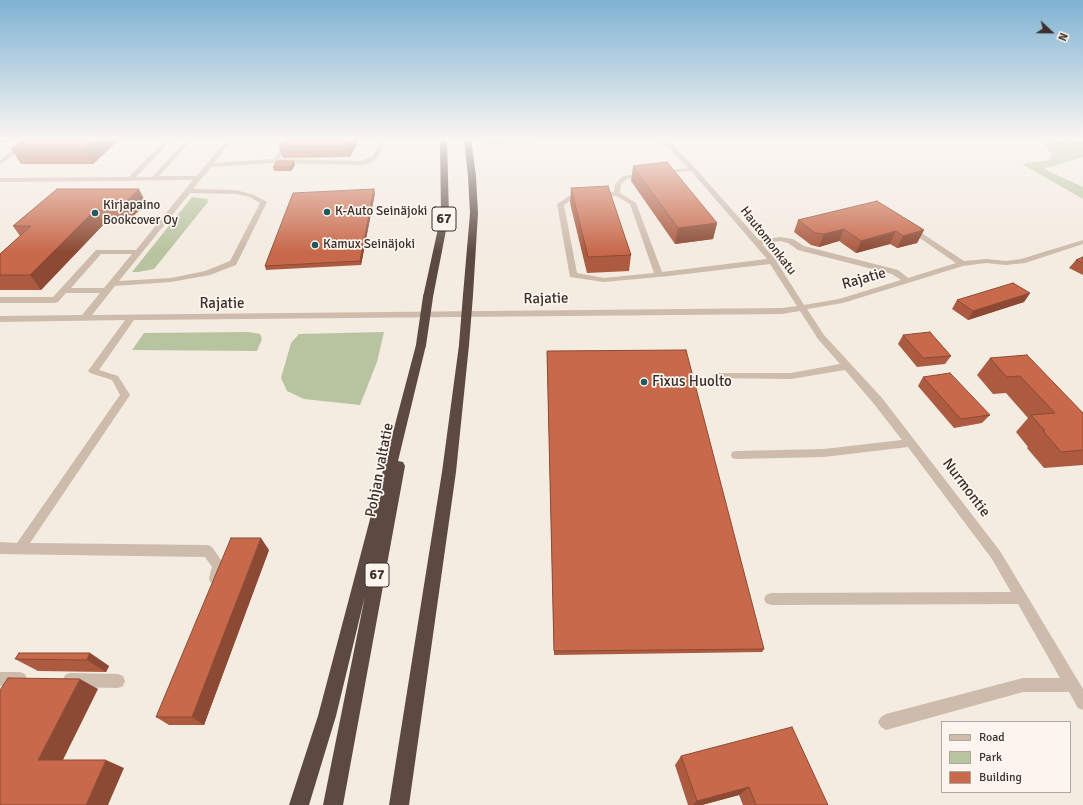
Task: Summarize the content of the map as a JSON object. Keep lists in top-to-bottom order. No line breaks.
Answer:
{"streets":{"highway":["67","Pohjan valtatie"],"street":["Hautomonkatu","Rajatie","Nurmontie"]},"crossings":[["Hautomonkatu","Rajatie"],["Hautomonkatu","Nurmontie"],["Rajatie","Nurmontie"]],"places":["K-Auto Seinäjoki","Kirjapaino Bookcover Oy","Kamux Seinäjoki","Fixus Huolto"],"legend":["Road","Park","Building"],"north":"right"}
